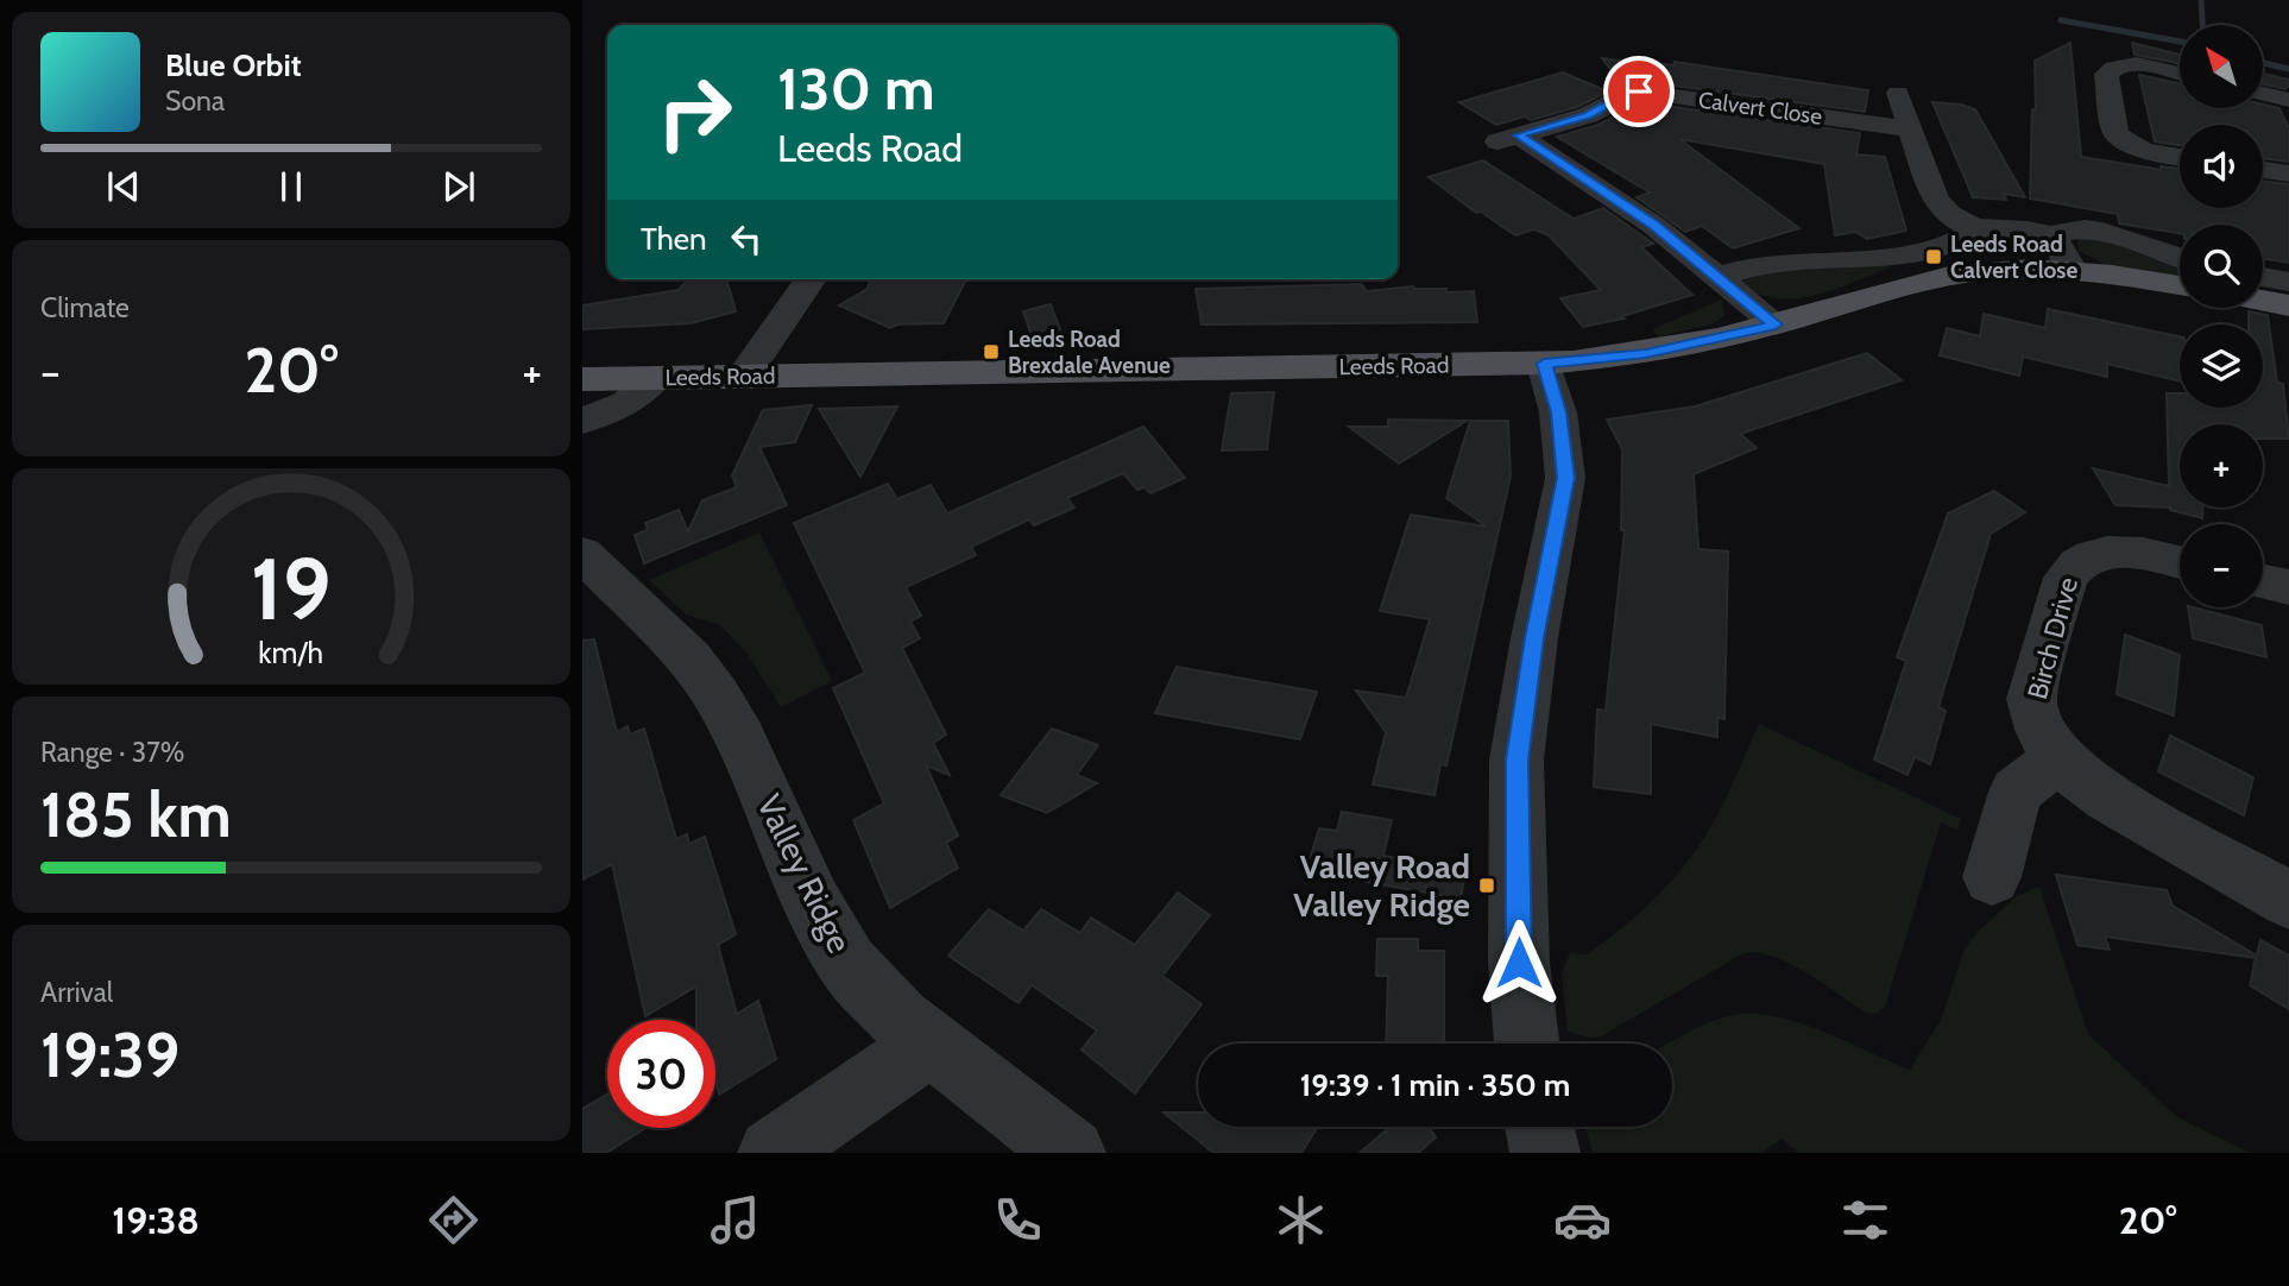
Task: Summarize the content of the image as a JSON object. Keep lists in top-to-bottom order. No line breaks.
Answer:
{"streets":{"main road":["Leeds Road"],"street":["Calvert Close","Birch Drive","Valley Ridge"]},"crossings":[["Calvert Close","Leeds Road"]],"places":{"transit":["Leeds Road Calvert Close","Leeds Road Brexdale Avenue","Valley Road Valley Ridge"]},"north":"top left","page":{"map_buttons":["+","−"],"turn":["130 m","Leeds Road"],"song":["Blue Orbit","Sona"],"then":"Then","tile":["Climate",["Range · 37%","185 km"],["Arrival","19:39"]],"heat":["−","20°","+"],"limit":"30","trip":"19:39 · 1 min · 350 m","tabs":["19:38","20°"],"gauge":["19","km/h"]}}
